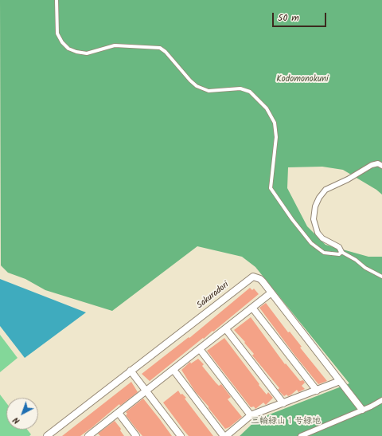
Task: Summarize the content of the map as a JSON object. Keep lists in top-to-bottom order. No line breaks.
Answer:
{"streets":{"street":["Sakuradori"]},"parks":["Kodomonokuni","三輪緑山１号緑地"],"scale_bar":"50 m","north":"bottom left"}
